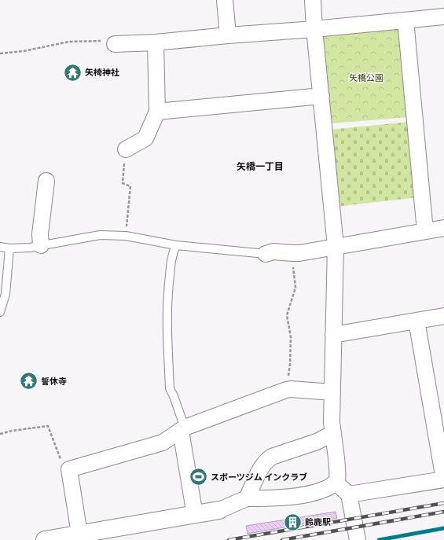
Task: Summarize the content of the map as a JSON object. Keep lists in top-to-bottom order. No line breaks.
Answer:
{"districts":["矢橋一丁目"],"parks":["矢橋公園"],"places":{"temple":["矢椅神社","誓休寺"],"sports":["スポーツジム インクラブ"],"building":["鈴鹿駅"]}}
